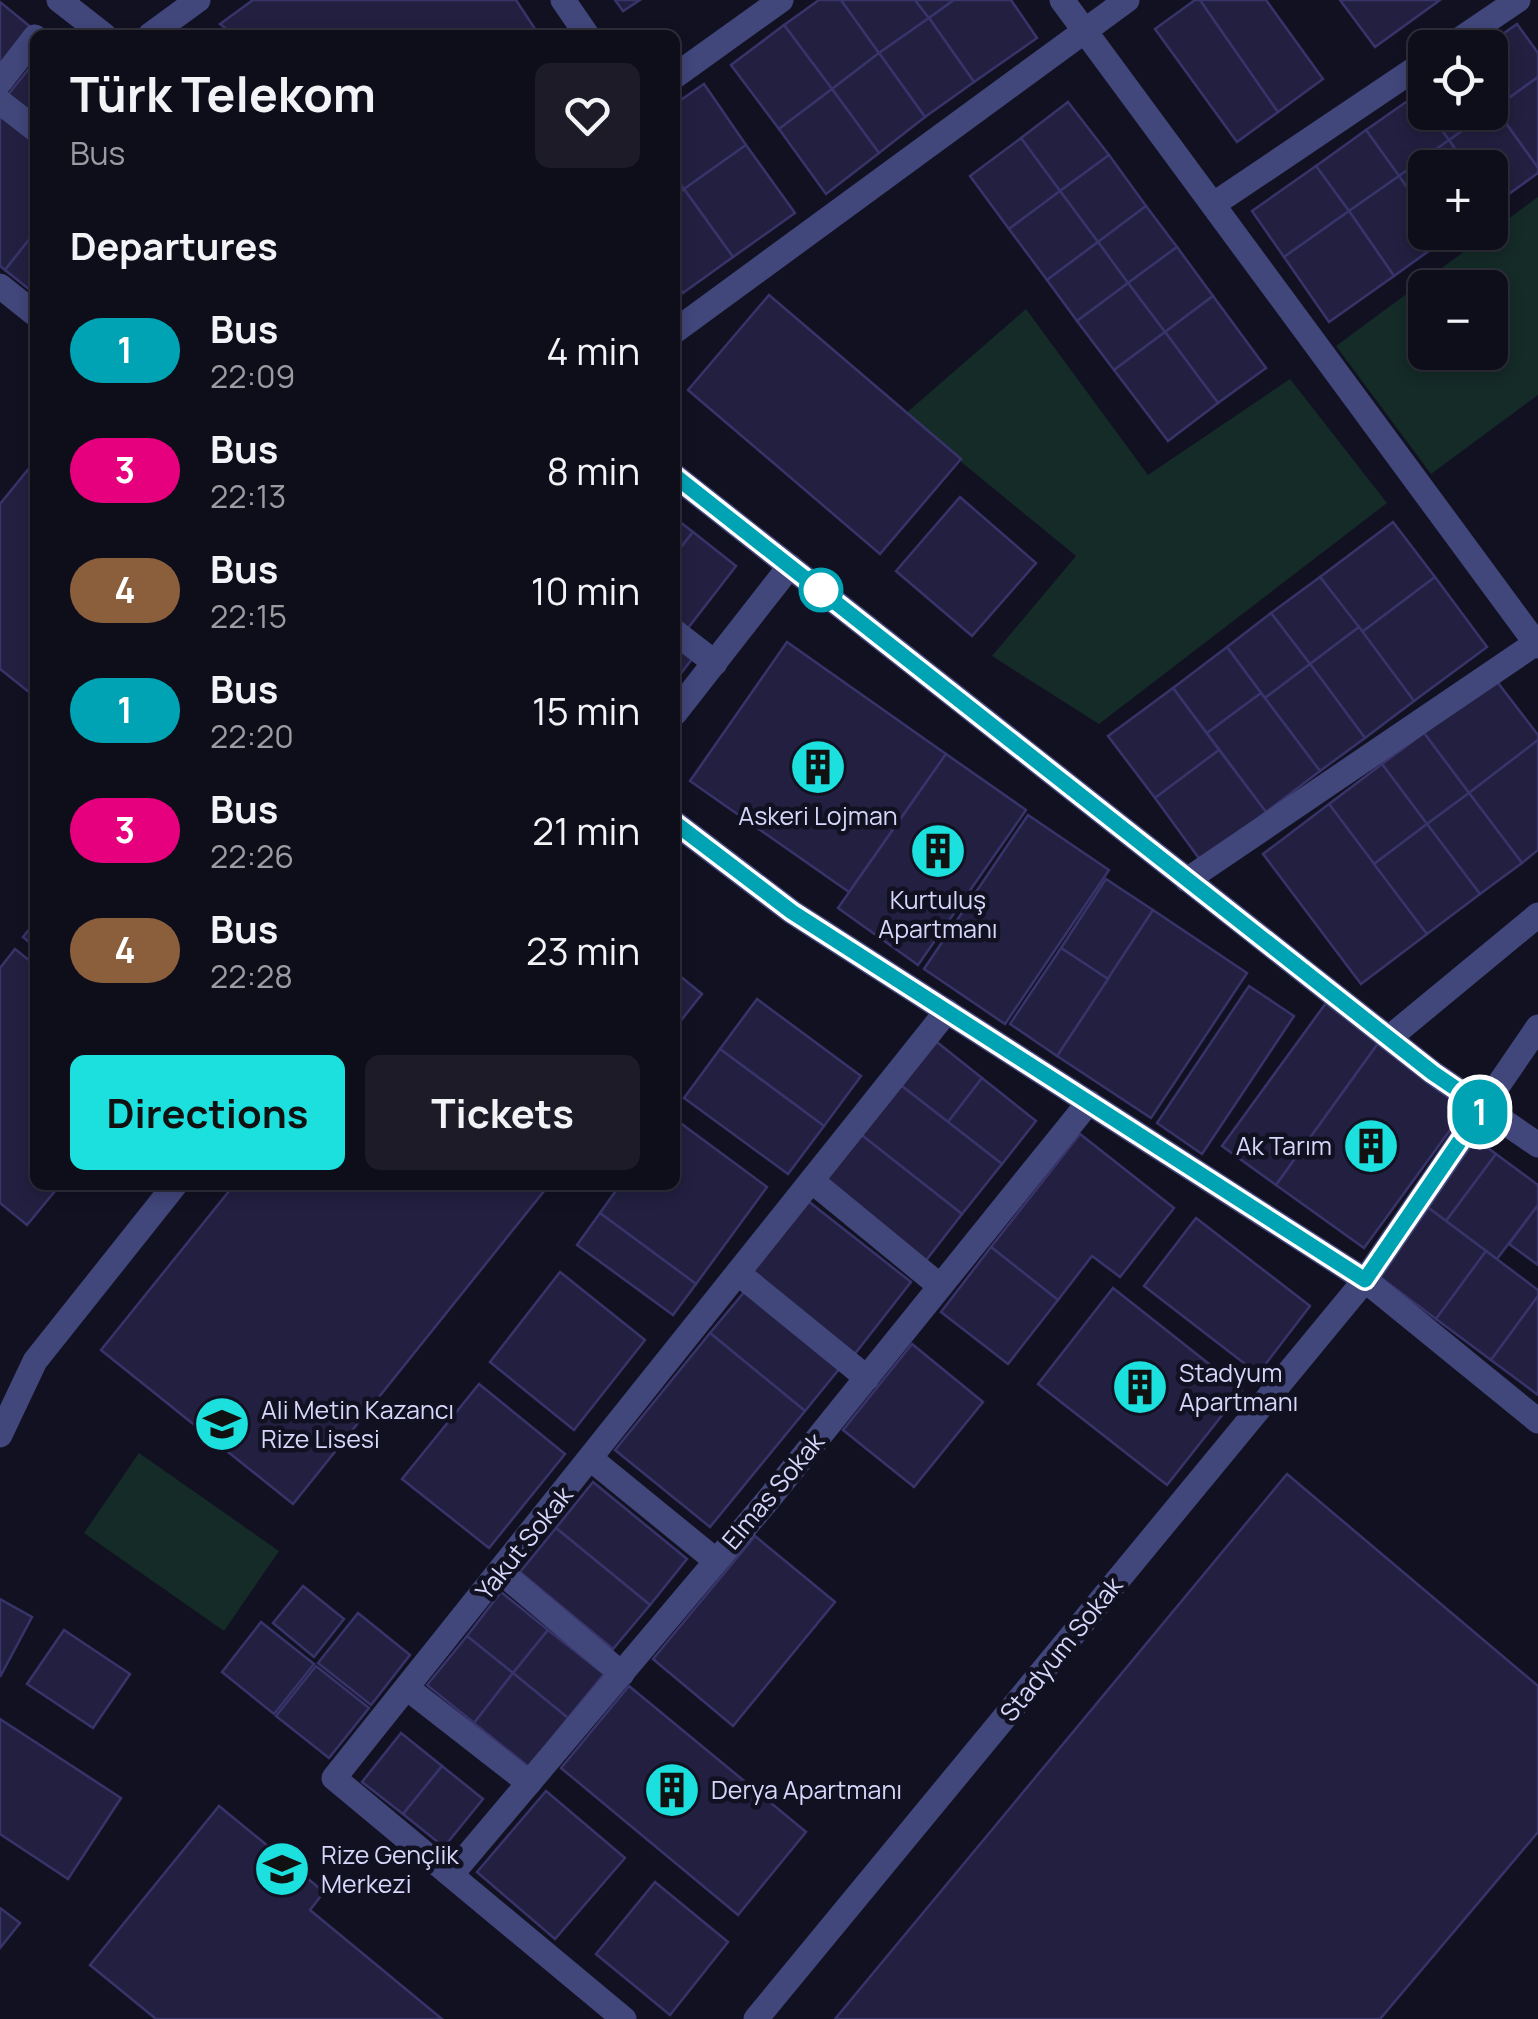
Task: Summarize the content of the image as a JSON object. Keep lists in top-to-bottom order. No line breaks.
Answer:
{"streets":{"street":["Elmas Sokak","Yakut Sokak","Stadyum Sokak"]},"crossings":[["Elmas Sokak","Yakut Sokak"]],"places":{"building":["Askeri Lojman","Kurtuluş Apartmanı","Ak Tarım","Stadyum Apartmanı","Derya Apartmanı"],"school or university":["Ali Metin Kazancı Rize Lisesi","Rize Gençlik Merkezi"]},"lines":["bus line 1"],"page":{"on_map":"1","map_buttons":["+","−"],"heading":[["Türk Telekom","Bus"],"Departures"],"list":[{"mark":"1","name":"Bus","note":"22:09","value":"4 min"},{"mark":"3","name":"Bus","note":"22:13","value":"8 min"},{"mark":"4","name":"Bus","note":"22:15","value":"10 min"},{"mark":"1","name":"Bus","note":"22:20","value":"15 min"},{"mark":"3","name":"Bus","note":"22:26","value":"21 min"},{"mark":"4","name":"Bus","note":"22:28","value":"23 min"}],"buttons":["Directions","Tickets"]}}
